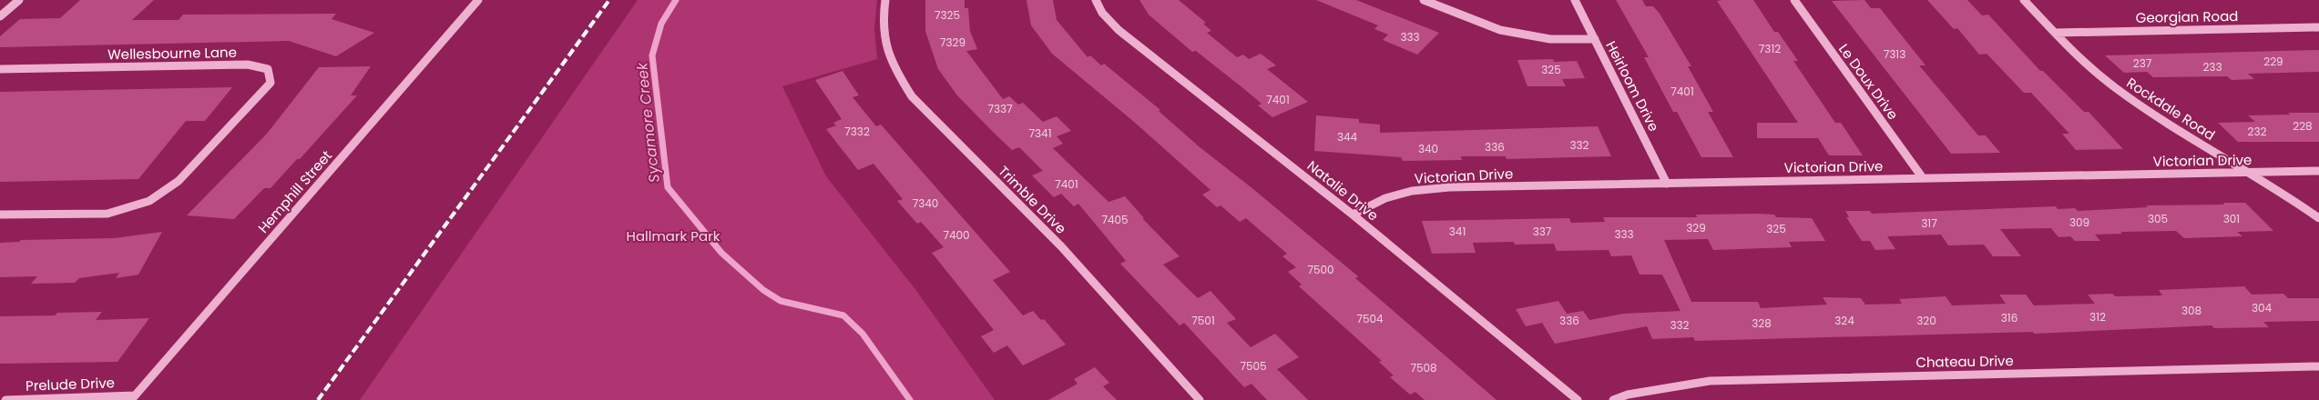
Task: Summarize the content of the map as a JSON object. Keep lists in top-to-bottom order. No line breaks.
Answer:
{"streets":{"street":["Georgian Road","Wellesbourne Lane","Le Doux Drive","Heirloom Drive","Rockdale Road","Victorian Drive","Natalie Drive","Hemphill Street","Trimble Drive","Chateau Drive","Prelude Drive"]},"crossings":[["Georgian Road","Rockdale Road"],["Le Doux Drive","Victorian Drive"],["Heirloom Drive","Victorian Drive"],["Rockdale Road","Victorian Drive"],["Victorian Drive","Natalie Drive"],["Hemphill Street","Prelude Drive"]],"water":["Sycamore Creek"],"parks":["Hallmark Park"],"house_numbers":["7325","333","7329","7312","7313","229","237","233","325","7401","7401","7337","228","7332","232","7341","344","332","336","340","7401","7340","305","301","7405","309","317","329","325","341","337","333","7400","7500","304","308","312","316","7504","7501","336","324","320","328","332","7505","7508"]}
